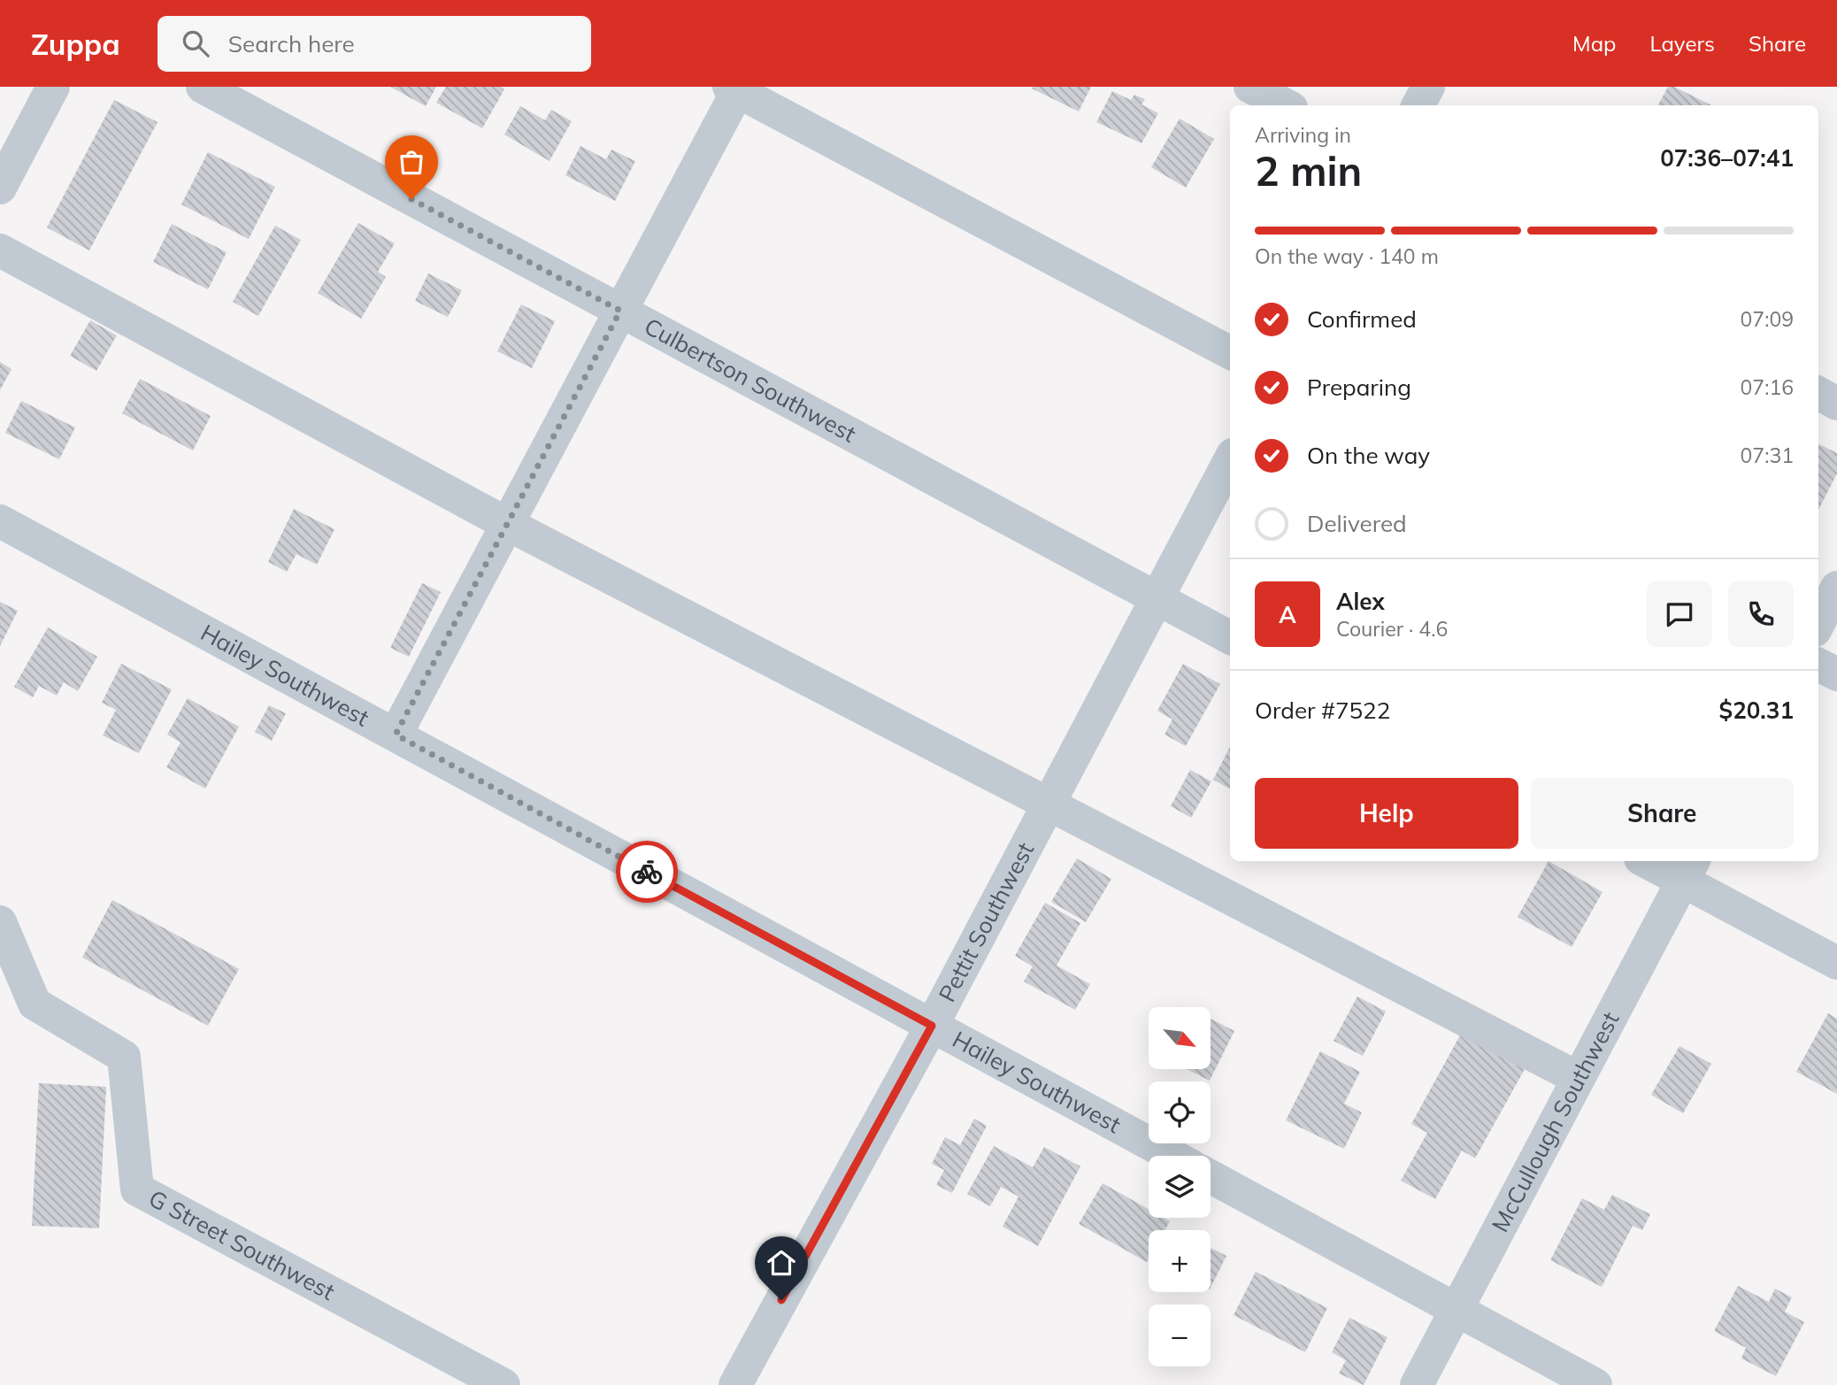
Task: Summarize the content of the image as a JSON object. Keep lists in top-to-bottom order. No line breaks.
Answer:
{"streets":{"street":["Culbertson Southwest","Hailey Southwest","Pettit Southwest","McCullough Southwest","G Street Southwest"]},"crossings":[["Culbertson Southwest","Pettit Southwest"],["Hailey Southwest","Pettit Southwest"]],"north":"bottom right","page":{"header":"Zuppa","search":"Search here","nav":["Map","Layers","Share"],"heading":["2 min","Arriving in","07:36–07:41"],"panel":["Alex","Courier · 4.6","Order #7522","$20.31"],"bar":"On the way · 140 m","list":[["Confirmed","07:09"],["Preparing","07:16"],["On the way","07:31"],"Delivered"],"round":"A","buttons":["Help","Share"],"map_buttons":["+","−"]}}
